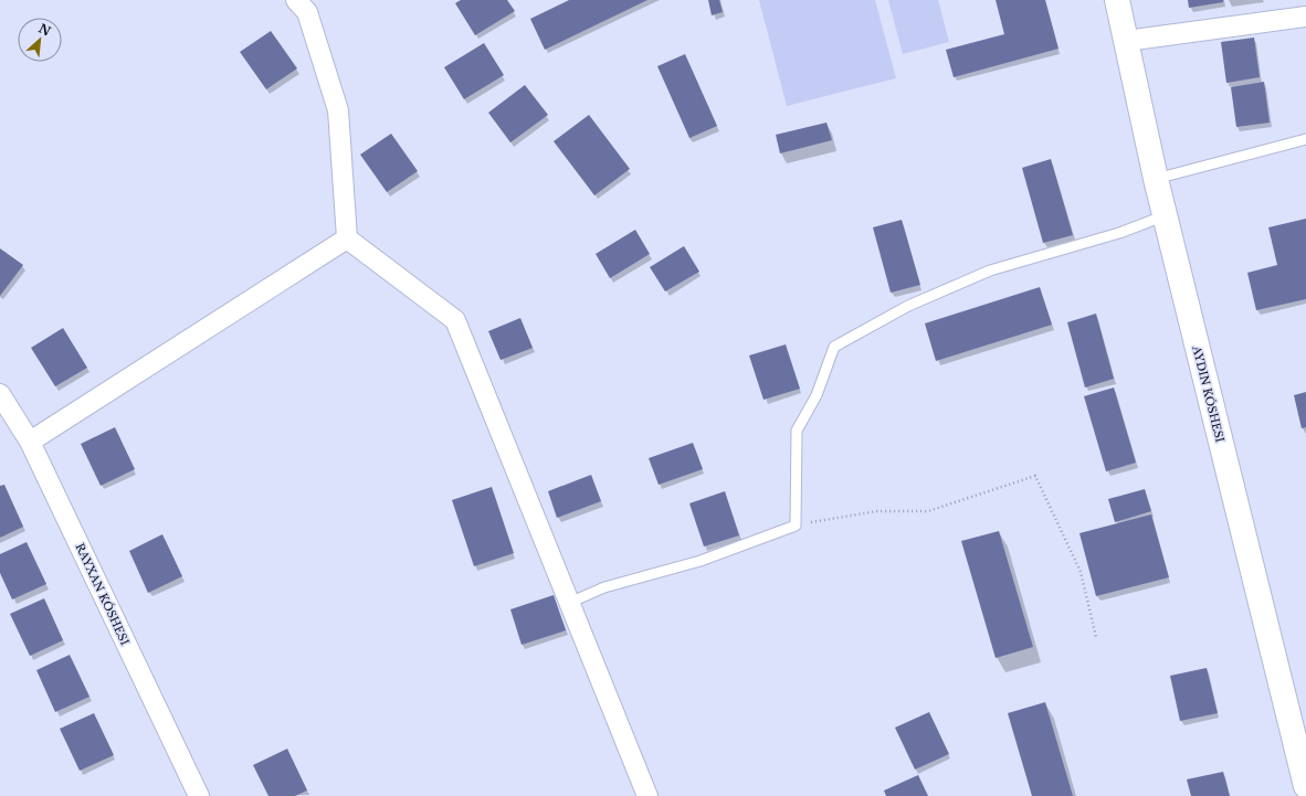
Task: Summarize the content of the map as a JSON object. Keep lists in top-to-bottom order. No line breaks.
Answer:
{"streets":{"street":["RAYXAN KÓSHESI"]},"north":"top right"}
